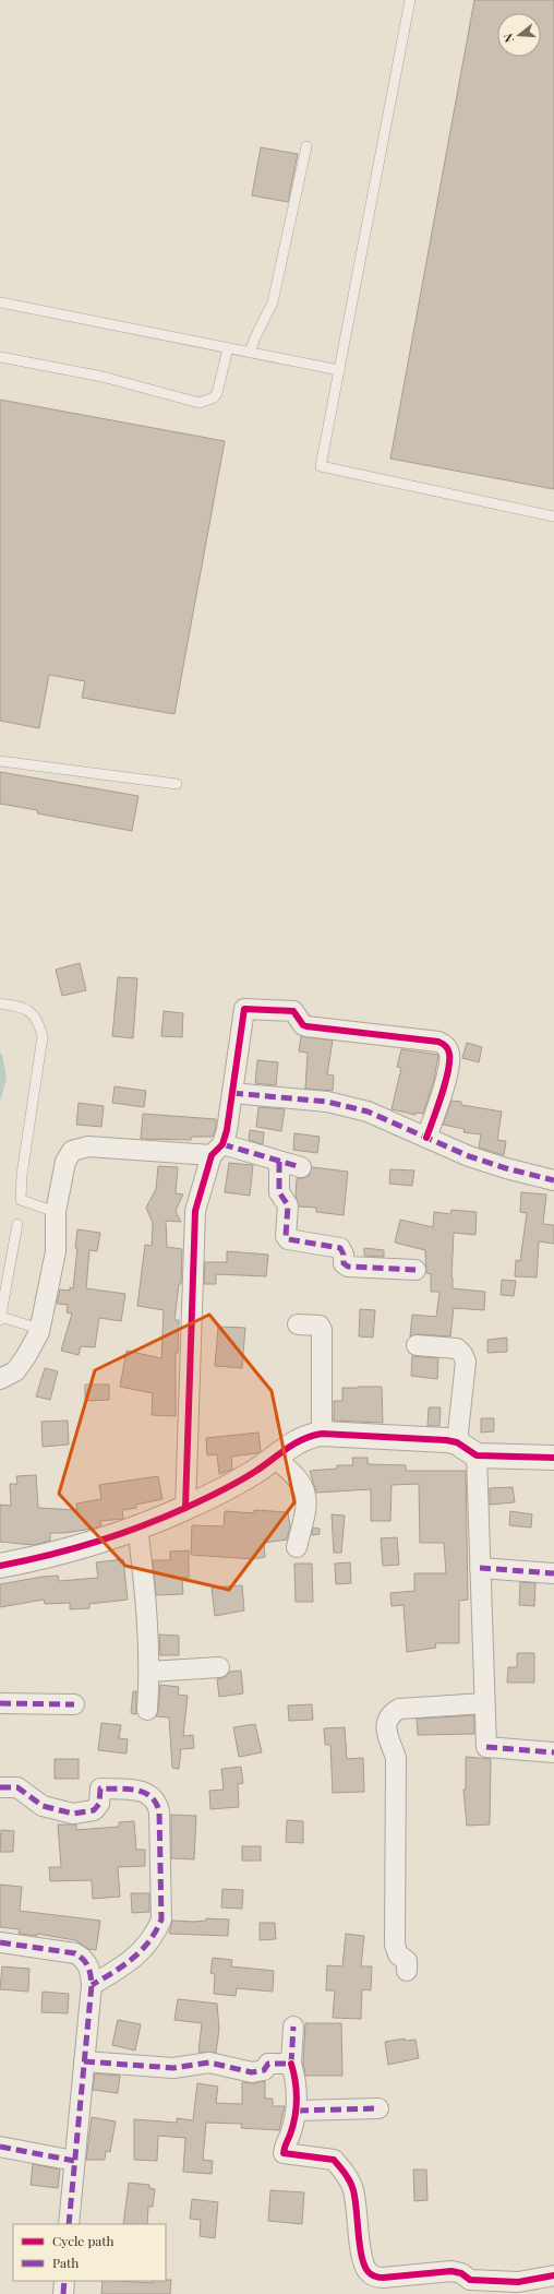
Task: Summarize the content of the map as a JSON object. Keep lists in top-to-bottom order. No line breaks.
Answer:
{"legend":["Cycle path","Path"],"north":"left"}
